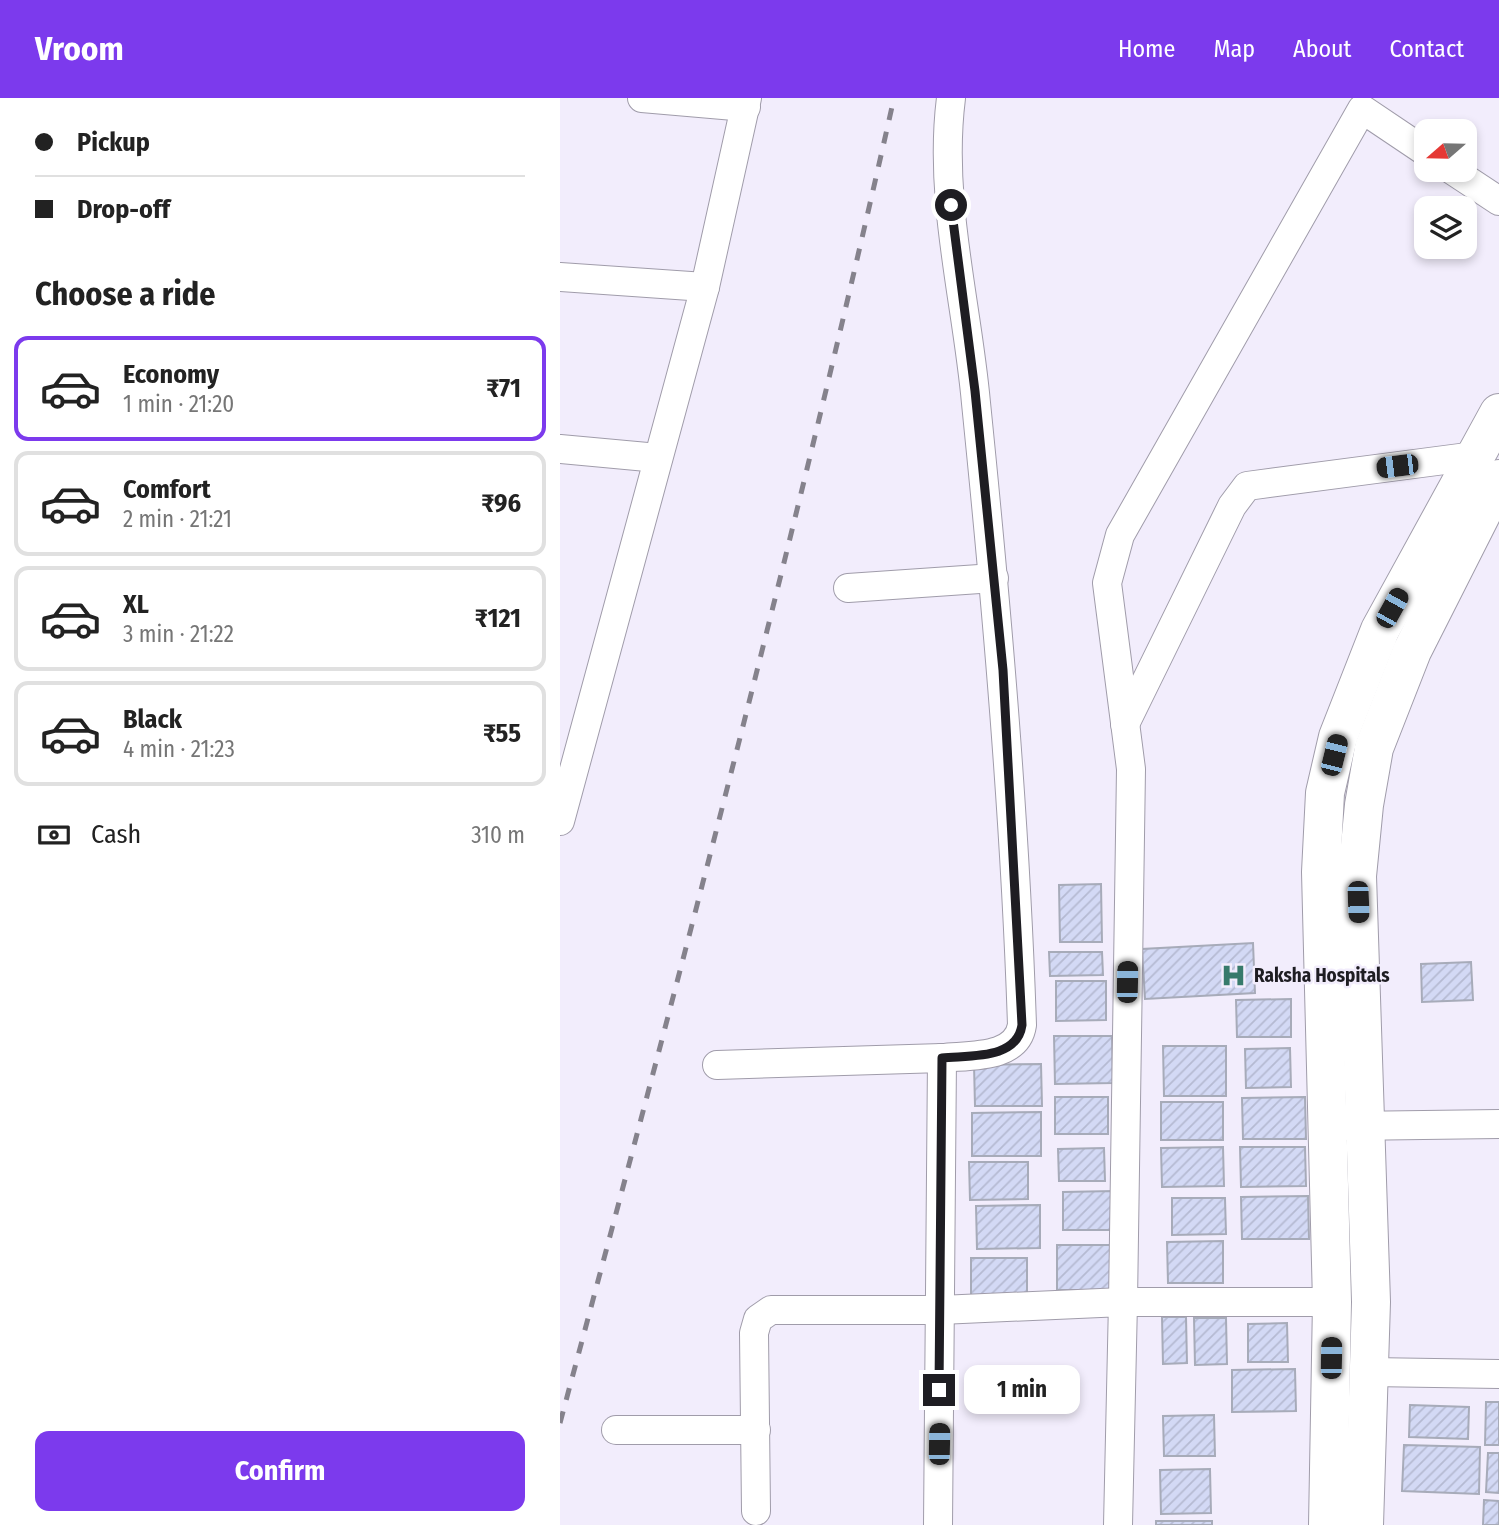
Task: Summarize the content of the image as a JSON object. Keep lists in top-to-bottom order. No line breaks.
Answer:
{"places":{"hospital":["Raksha Hospitals"]},"north":"left","page":{"header":"Vroom","nav":["Home","Map","About","Contact"],"banner":["Pickup","Drop-off"],"heading":"Choose a ride","list":[{"name":"Economy","note":"1 min · 21:20","value":"₹71"},{"name":"Comfort","note":"2 min · 21:21","value":"₹96"},{"name":"XL","note":"3 min · 21:22","value":"₹121"},{"name":"Black","note":"4 min · 21:23","value":"₹55"}],"pay":["Cash","310 m"],"bubble":"1 min","buttons":"Confirm"}}
